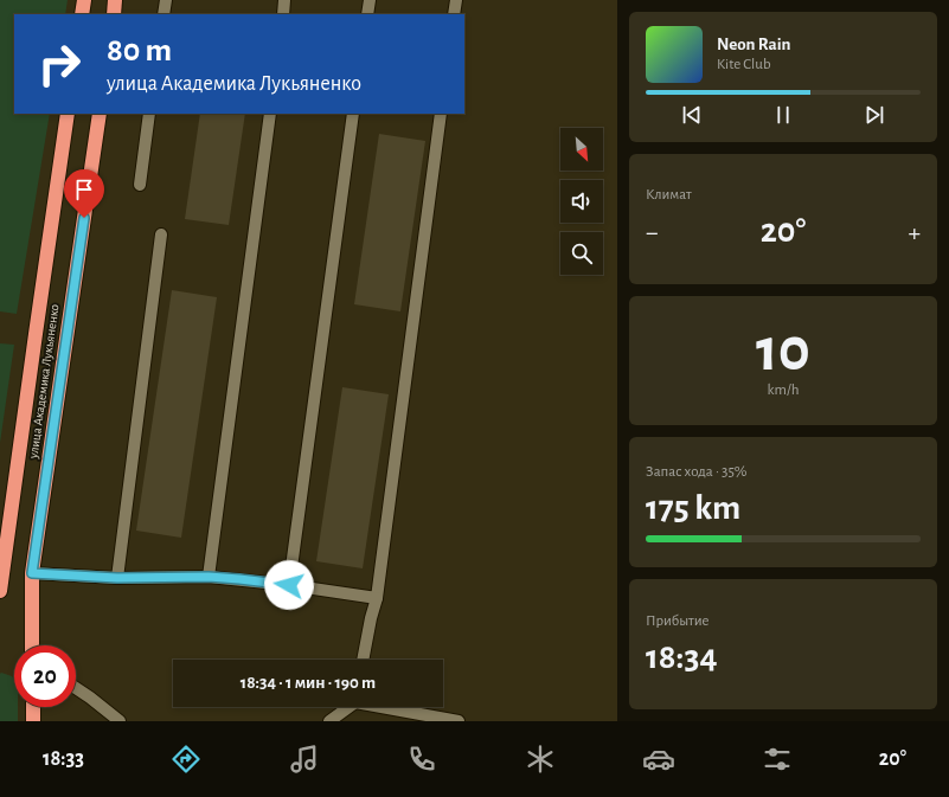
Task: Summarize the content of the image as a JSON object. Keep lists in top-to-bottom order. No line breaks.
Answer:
{"streets":{"highway":["улица Академика Лукьяненко"]},"north":"bottom right","page":{"turn":["80 m","улица Академика Лукьяненко"],"song":["Neon Rain","Kite Club"],"tile":["Климат",["10","km/h"],["Запас хода · 35%","175 km"],["Прибытие","18:34"]],"heat":["−","20°","+"],"limit":"20","trip":"18:34 · 1 мин · 190 m","tabs":["18:33","20°"]}}
